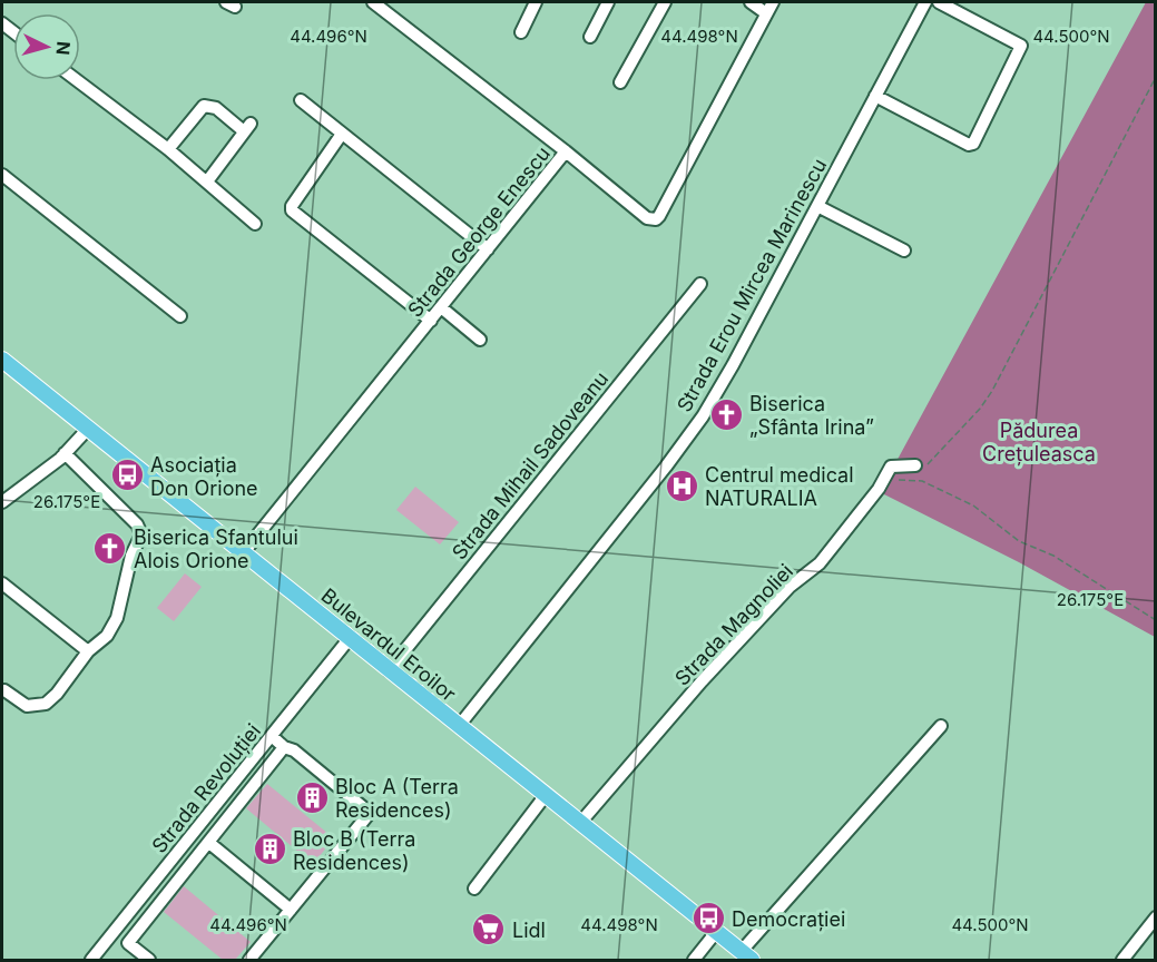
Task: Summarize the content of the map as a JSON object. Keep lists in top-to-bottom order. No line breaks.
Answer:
{"streets":{"main road":["Bulevardul Eroilor"],"street":["Strada George Enescu","Strada Erou Mircea Marinescu","Strada Mihail Sadoveanu","Strada Magnoliei","Strada Revoluției"]},"crossings":[["Strada George Enescu","Bulevardul Eroilor"],["Strada Erou Mircea Marinescu","Bulevardul Eroilor"],["Strada Mihail Sadoveanu","Bulevardul Eroilor"],["Strada Magnoliei","Bulevardul Eroilor"],["Bulevardul Eroilor","Strada Revoluției"]],"parks":["Pădurea Crețuleasca"],"places":{"church":["Biserica „Sfânta Irina”","Biserica Sfantului Alois Orione"],"bus stop":["Asociația Don Orione","Democrației"],"hospital":["Centrul medical NATURALIA"],"building":["Bloc A (Terra Residences)","Bloc B (Terra Residences)"],"supermarket":["Lidl"]},"north":"right","coordinates":["44.496°N","44.498°N","44.500°N","26.175°E"]}
